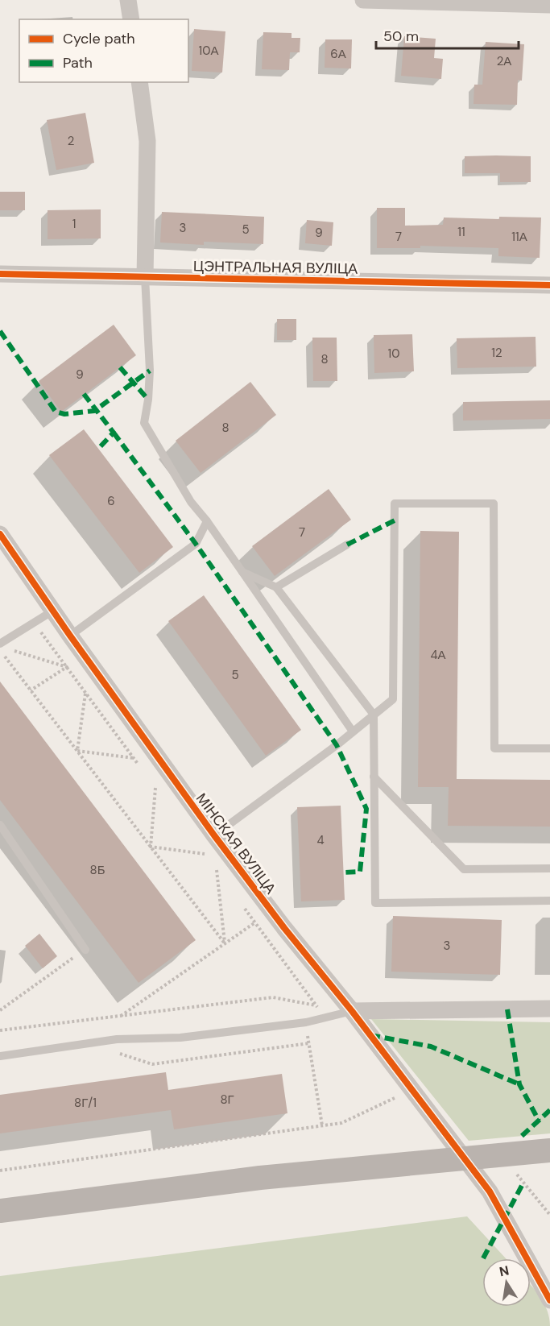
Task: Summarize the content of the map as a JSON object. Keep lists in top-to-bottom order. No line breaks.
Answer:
{"streets":{"street":["ЦЭНТРАЛЬНАЯ ВУЛІЦА","МІНСКАЯ ВУЛІЦА"]},"house_numbers":["10А","6А","2А","2","1","3","5","11","9","7","11А","12","10","8","9","8","6","7","4А","5","4","8Б","3","8Г","8Г/1"],"legend":["Cycle path","Path"],"scale_bar":"50 m","north":"top"}
